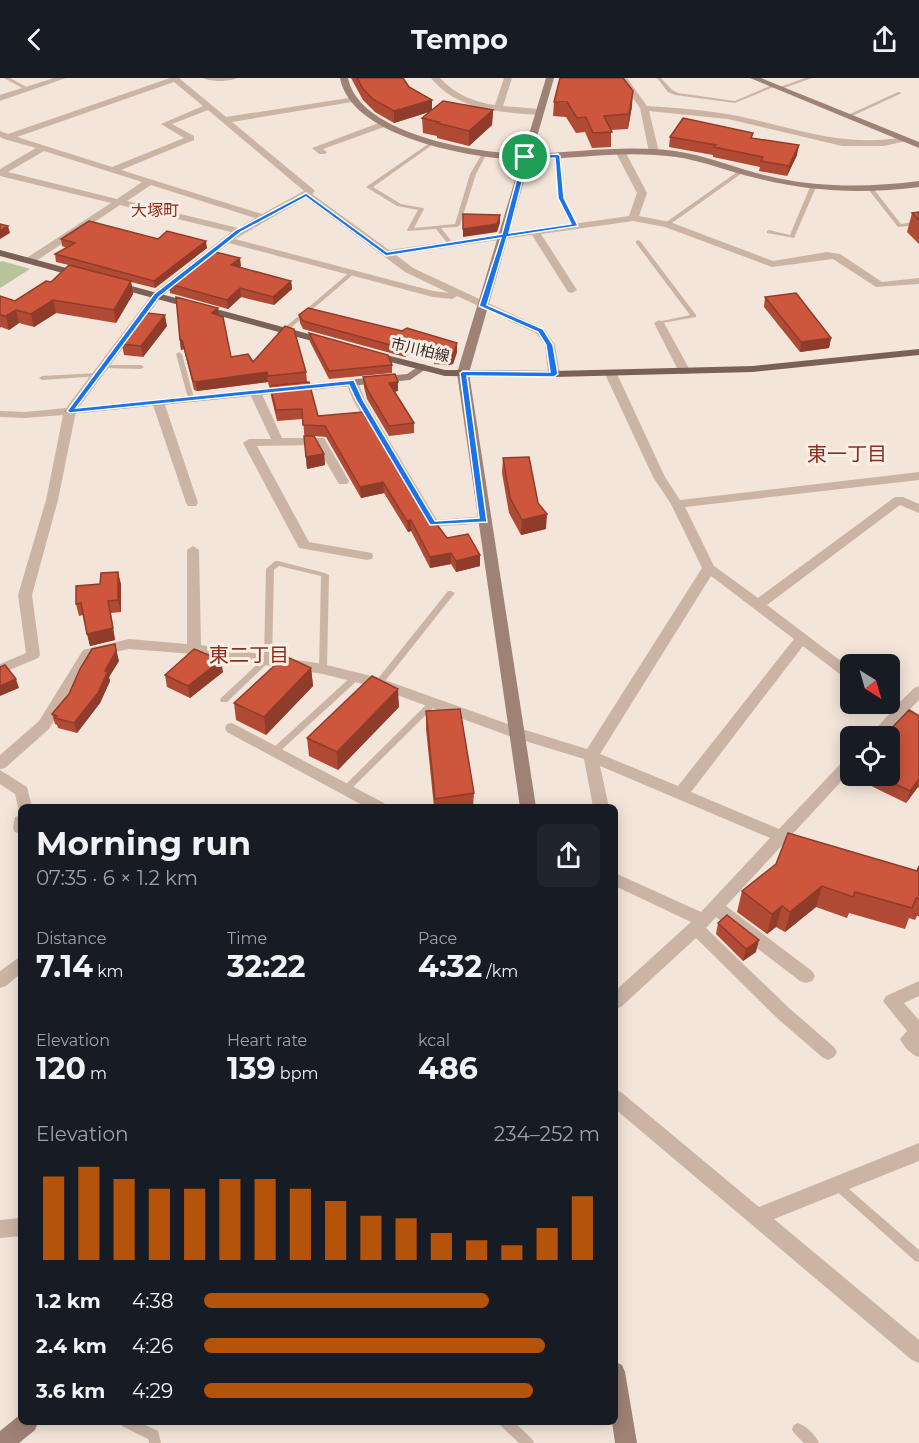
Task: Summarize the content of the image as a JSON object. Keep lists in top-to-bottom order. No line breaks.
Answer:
{"streets":{"main road":["市川柏線"]},"districts":["大塚町","東一丁目","東二丁目"],"north":"bottom right","page":{"header":"Tempo","heading":["Morning run","07:35 · 6 × 1.2 km"],"stats":[["Distance","7.14 km"],["Time","32:22"],["Pace","4:32 /km"],["Elevation","120 m"],["Heart rate","139 bpm"],["kcal","486"]],"chart":["Elevation","234–252 m"],"list":[{"name":"1.2 km","note":"4:38"},{"name":"2.4 km","note":"4:26"},{"name":"3.6 km","note":"4:29"}]}}
